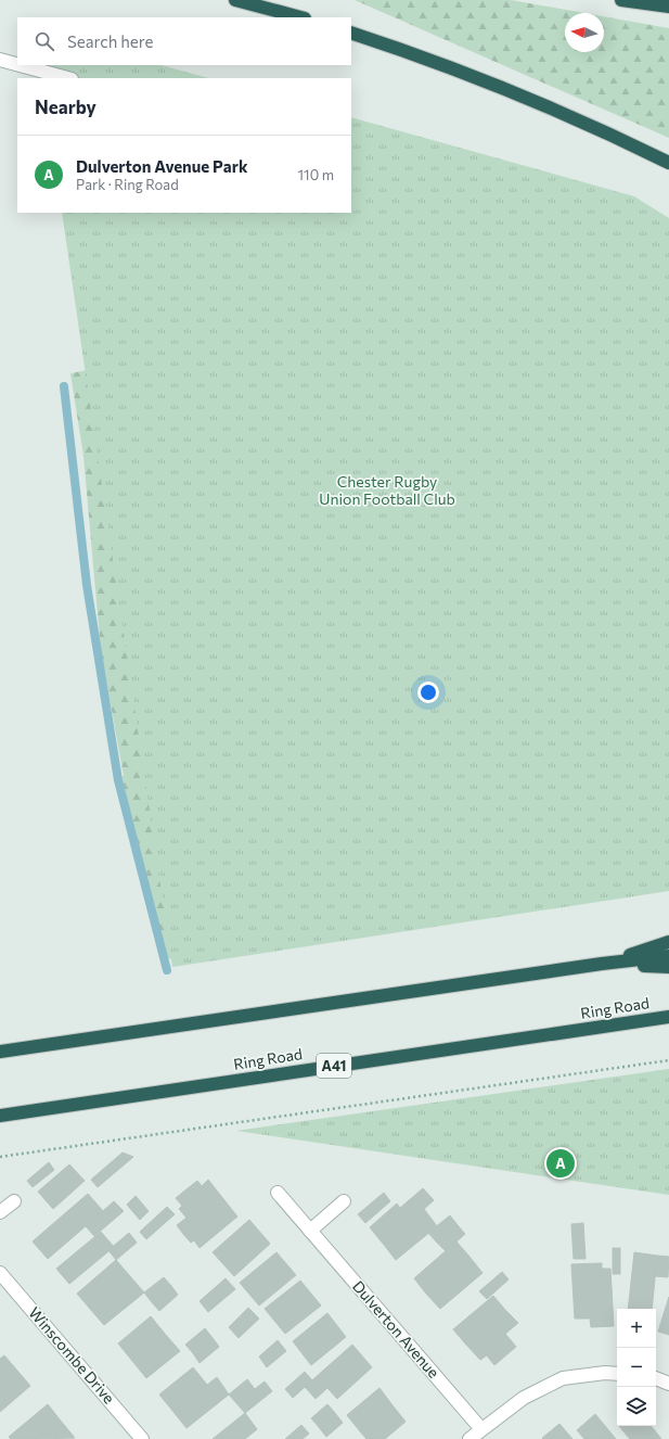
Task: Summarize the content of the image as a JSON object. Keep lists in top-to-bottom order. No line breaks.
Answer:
{"streets":{"highway":["Ring Road","A41"],"street":["Dulverton Avenue","Winscombe Drive"]},"parks":["Chester Rugby Union Football Club"],"north":"left","page":{"search":"Search here","heading":"Nearby","list":[{"mark":"A","name":"Dulverton Avenue Park","note":"Park · Ring Road","value":"110 m"}],"pins":"A","map_buttons":["+","−"]}}
